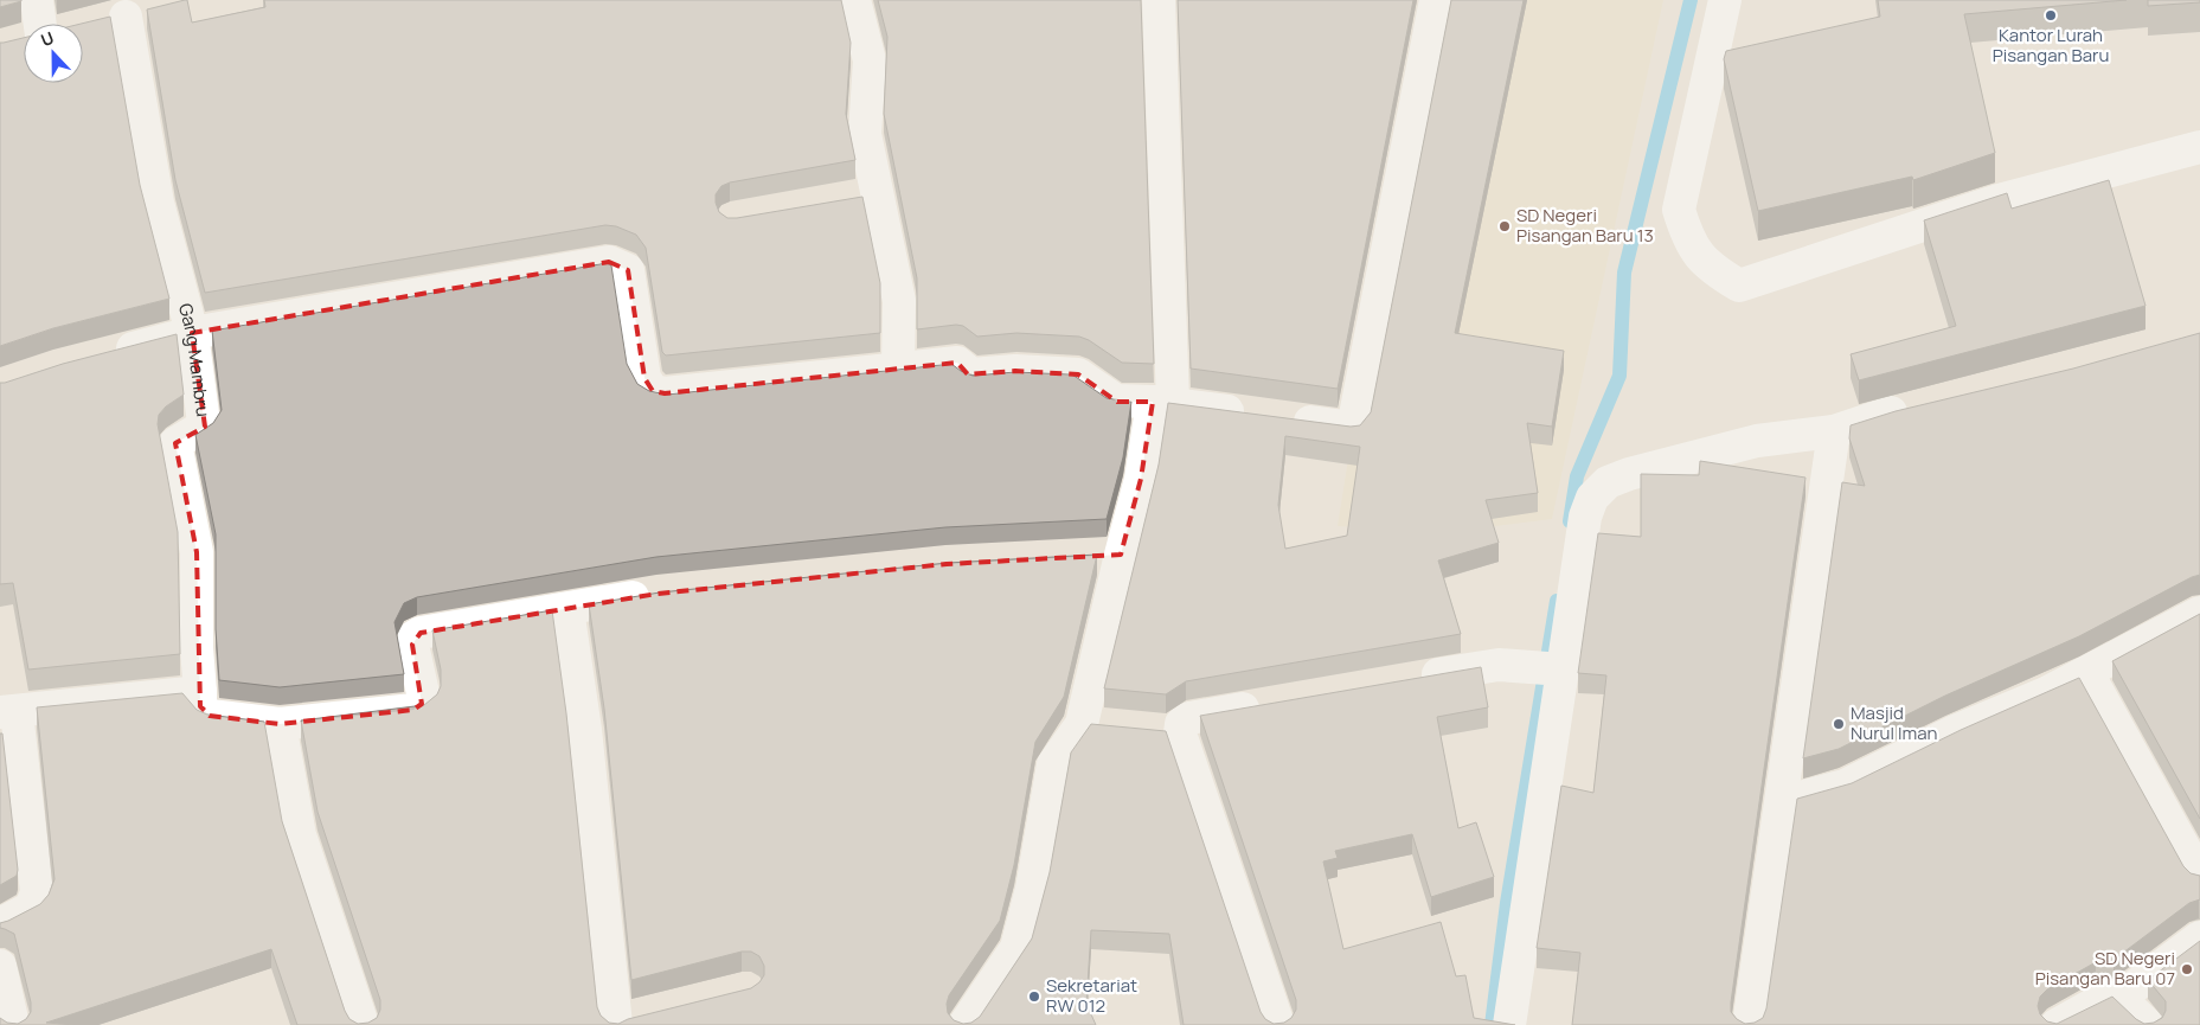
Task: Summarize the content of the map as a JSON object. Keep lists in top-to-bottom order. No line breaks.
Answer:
{"streets":{"street":["Gang Mambru"]},"places":["Kantor Lurah Pisangan Baru","SD Negeri Pisangan Baru 13","Masjid Nurul Iman","SD Negeri Pisangan Baru 07","Sekretariat RW 012"],"north":"top"}
